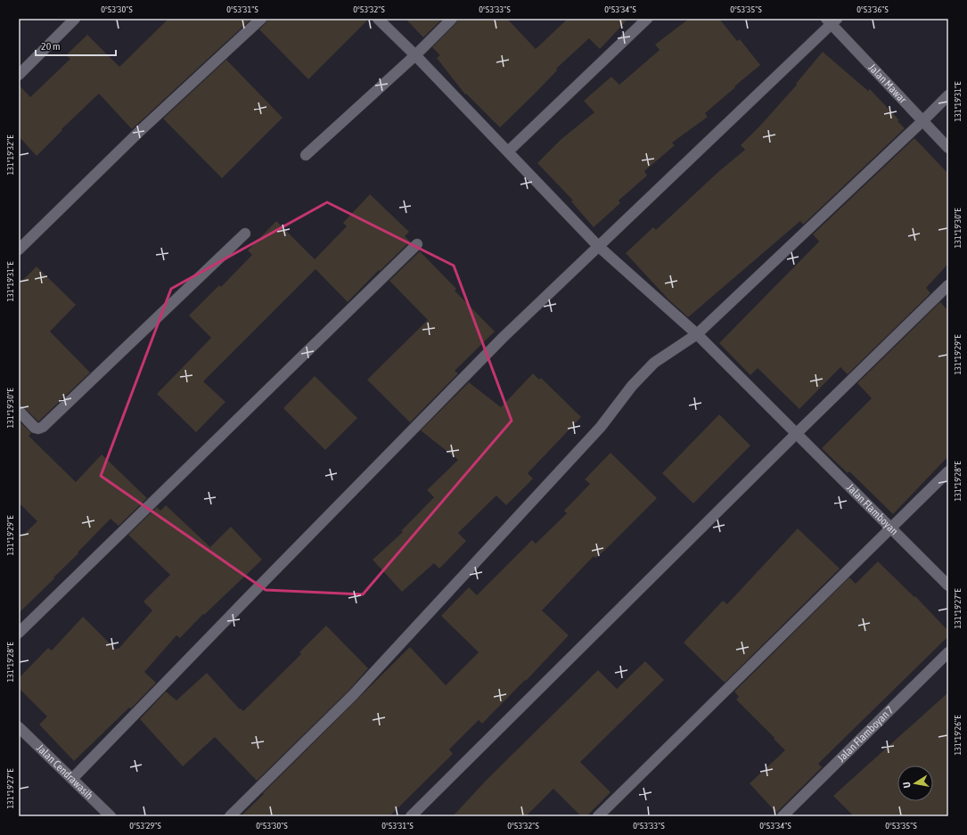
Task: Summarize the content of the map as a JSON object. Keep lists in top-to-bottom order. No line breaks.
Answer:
{"streets":{"street":["Jalan Mawar","Jalan Flamboyan","Jalan Flamboyan 7","Jalan Cendrawasih"]},"scale_bar":"20 m","north":"left","coordinates":["0°53'30\"S","0°53'31\"S","0°53'32\"S","0°53'33\"S","0°53'34\"S","0°53'35\"S","0°53'36\"S","131°19'31\"E","131°19'32\"E","131°19'30\"E","131°19'29\"E","131°19'28\"E","131°19'27\"E","131°19'26\"E","0°53'29\"S"]}
